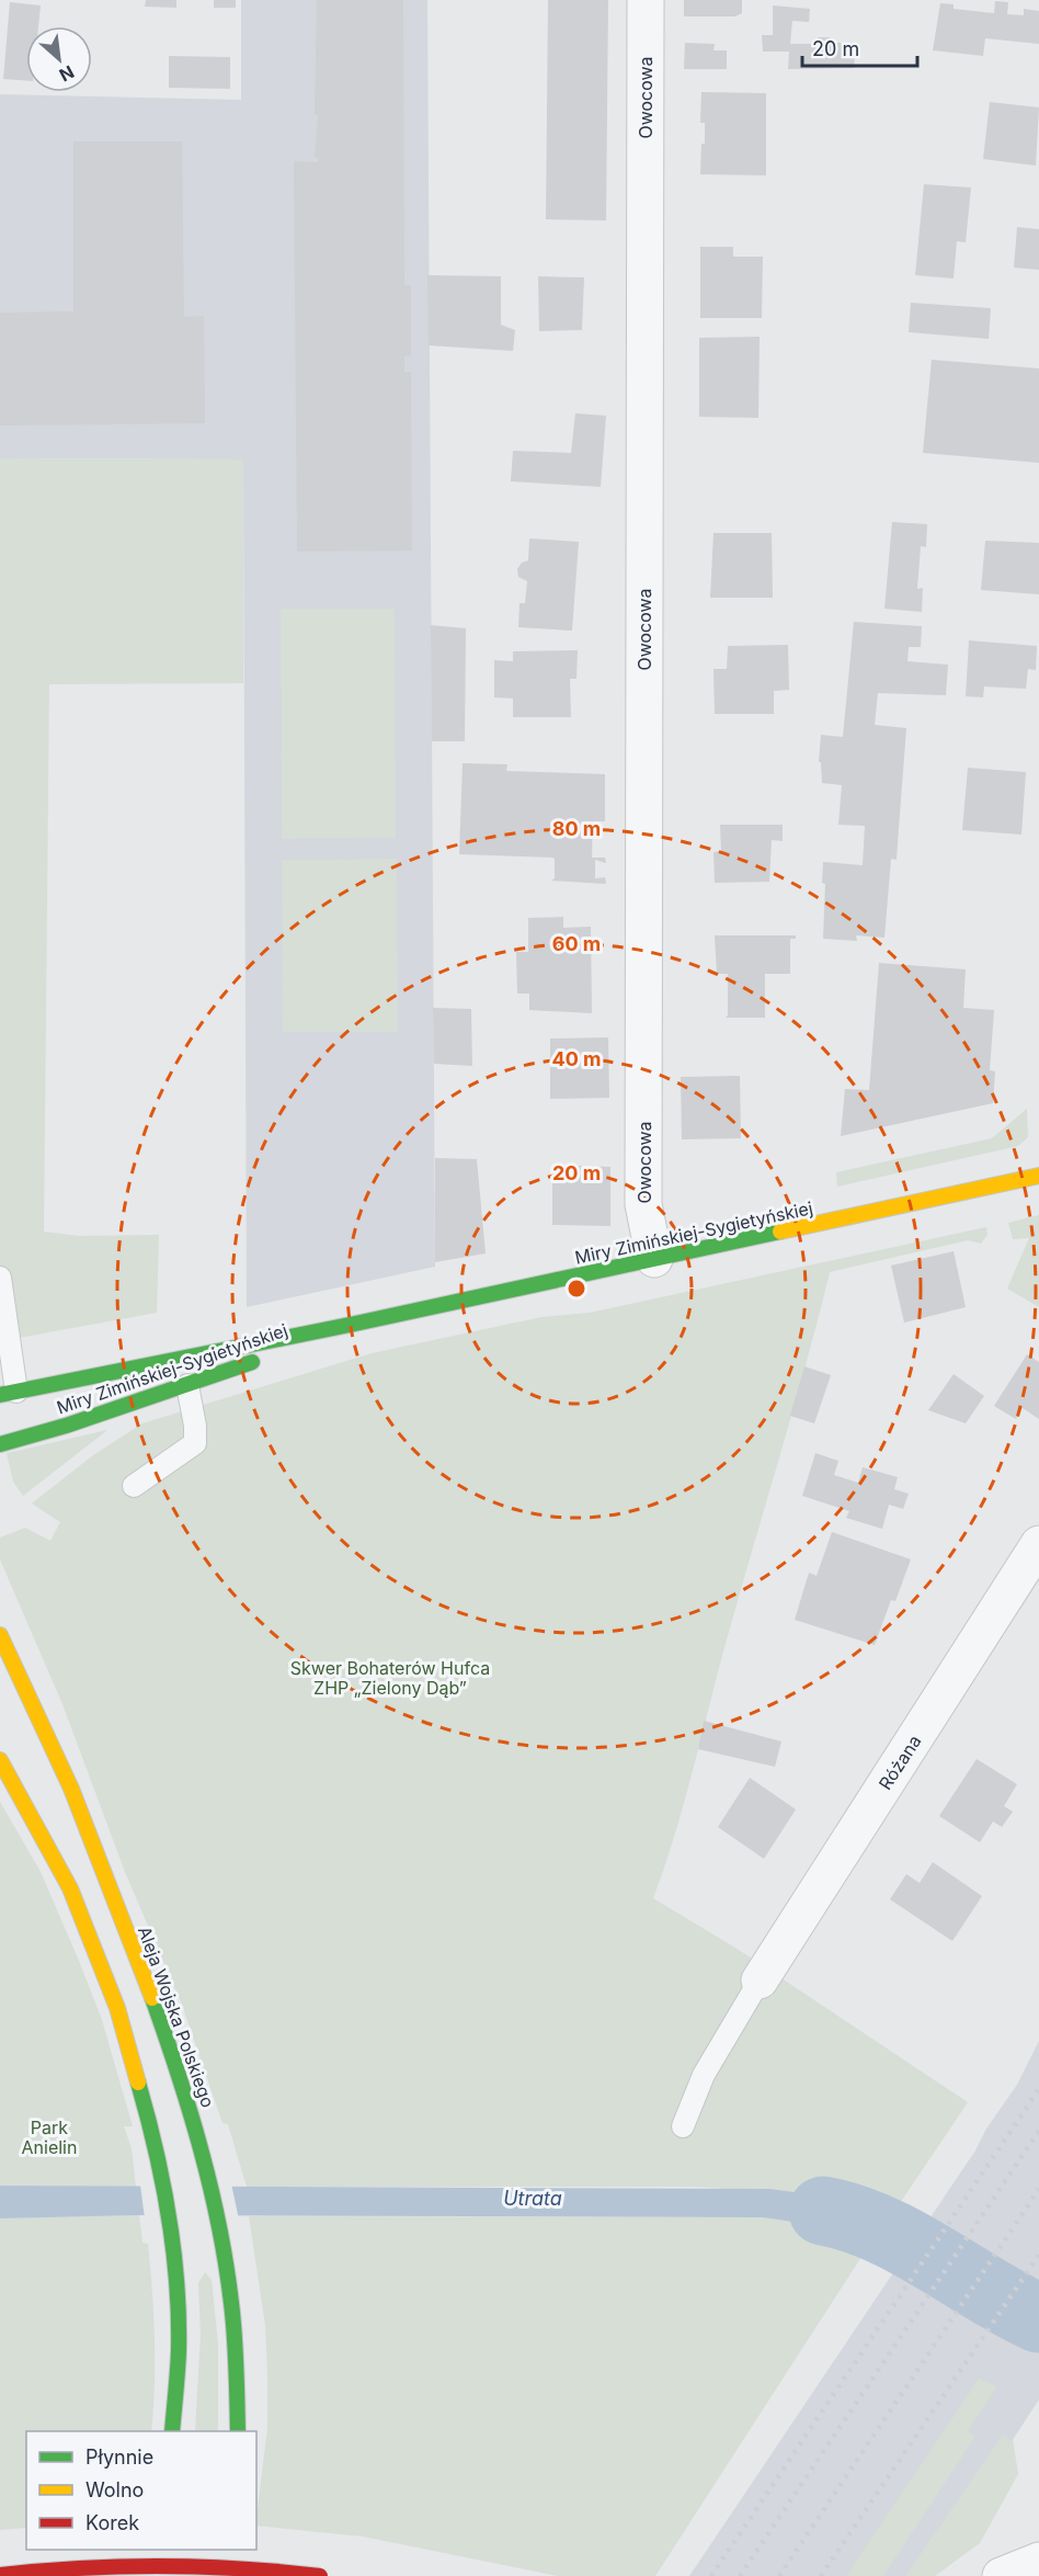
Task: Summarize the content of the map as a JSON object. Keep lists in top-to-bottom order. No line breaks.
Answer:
{"streets":{"main road":["Miry Zimińskiej-Sygietyńskiej","Aleja Wojska Polskiego"],"street":["Owocowa","Różana"]},"crossings":[["Owocowa","Miry Zimińskiej-Sygietyńskiej"]],"water":["Utrata"],"parks":["Skwer Bohaterów Hufca ZHP „Zielony Dąb”","Park Anielin"],"legend":["Płynnie","Wolno","Korek"],"scale_bar":"20 m","north":"bottom right","rings":["80 m","60 m","40 m","20 m"]}
